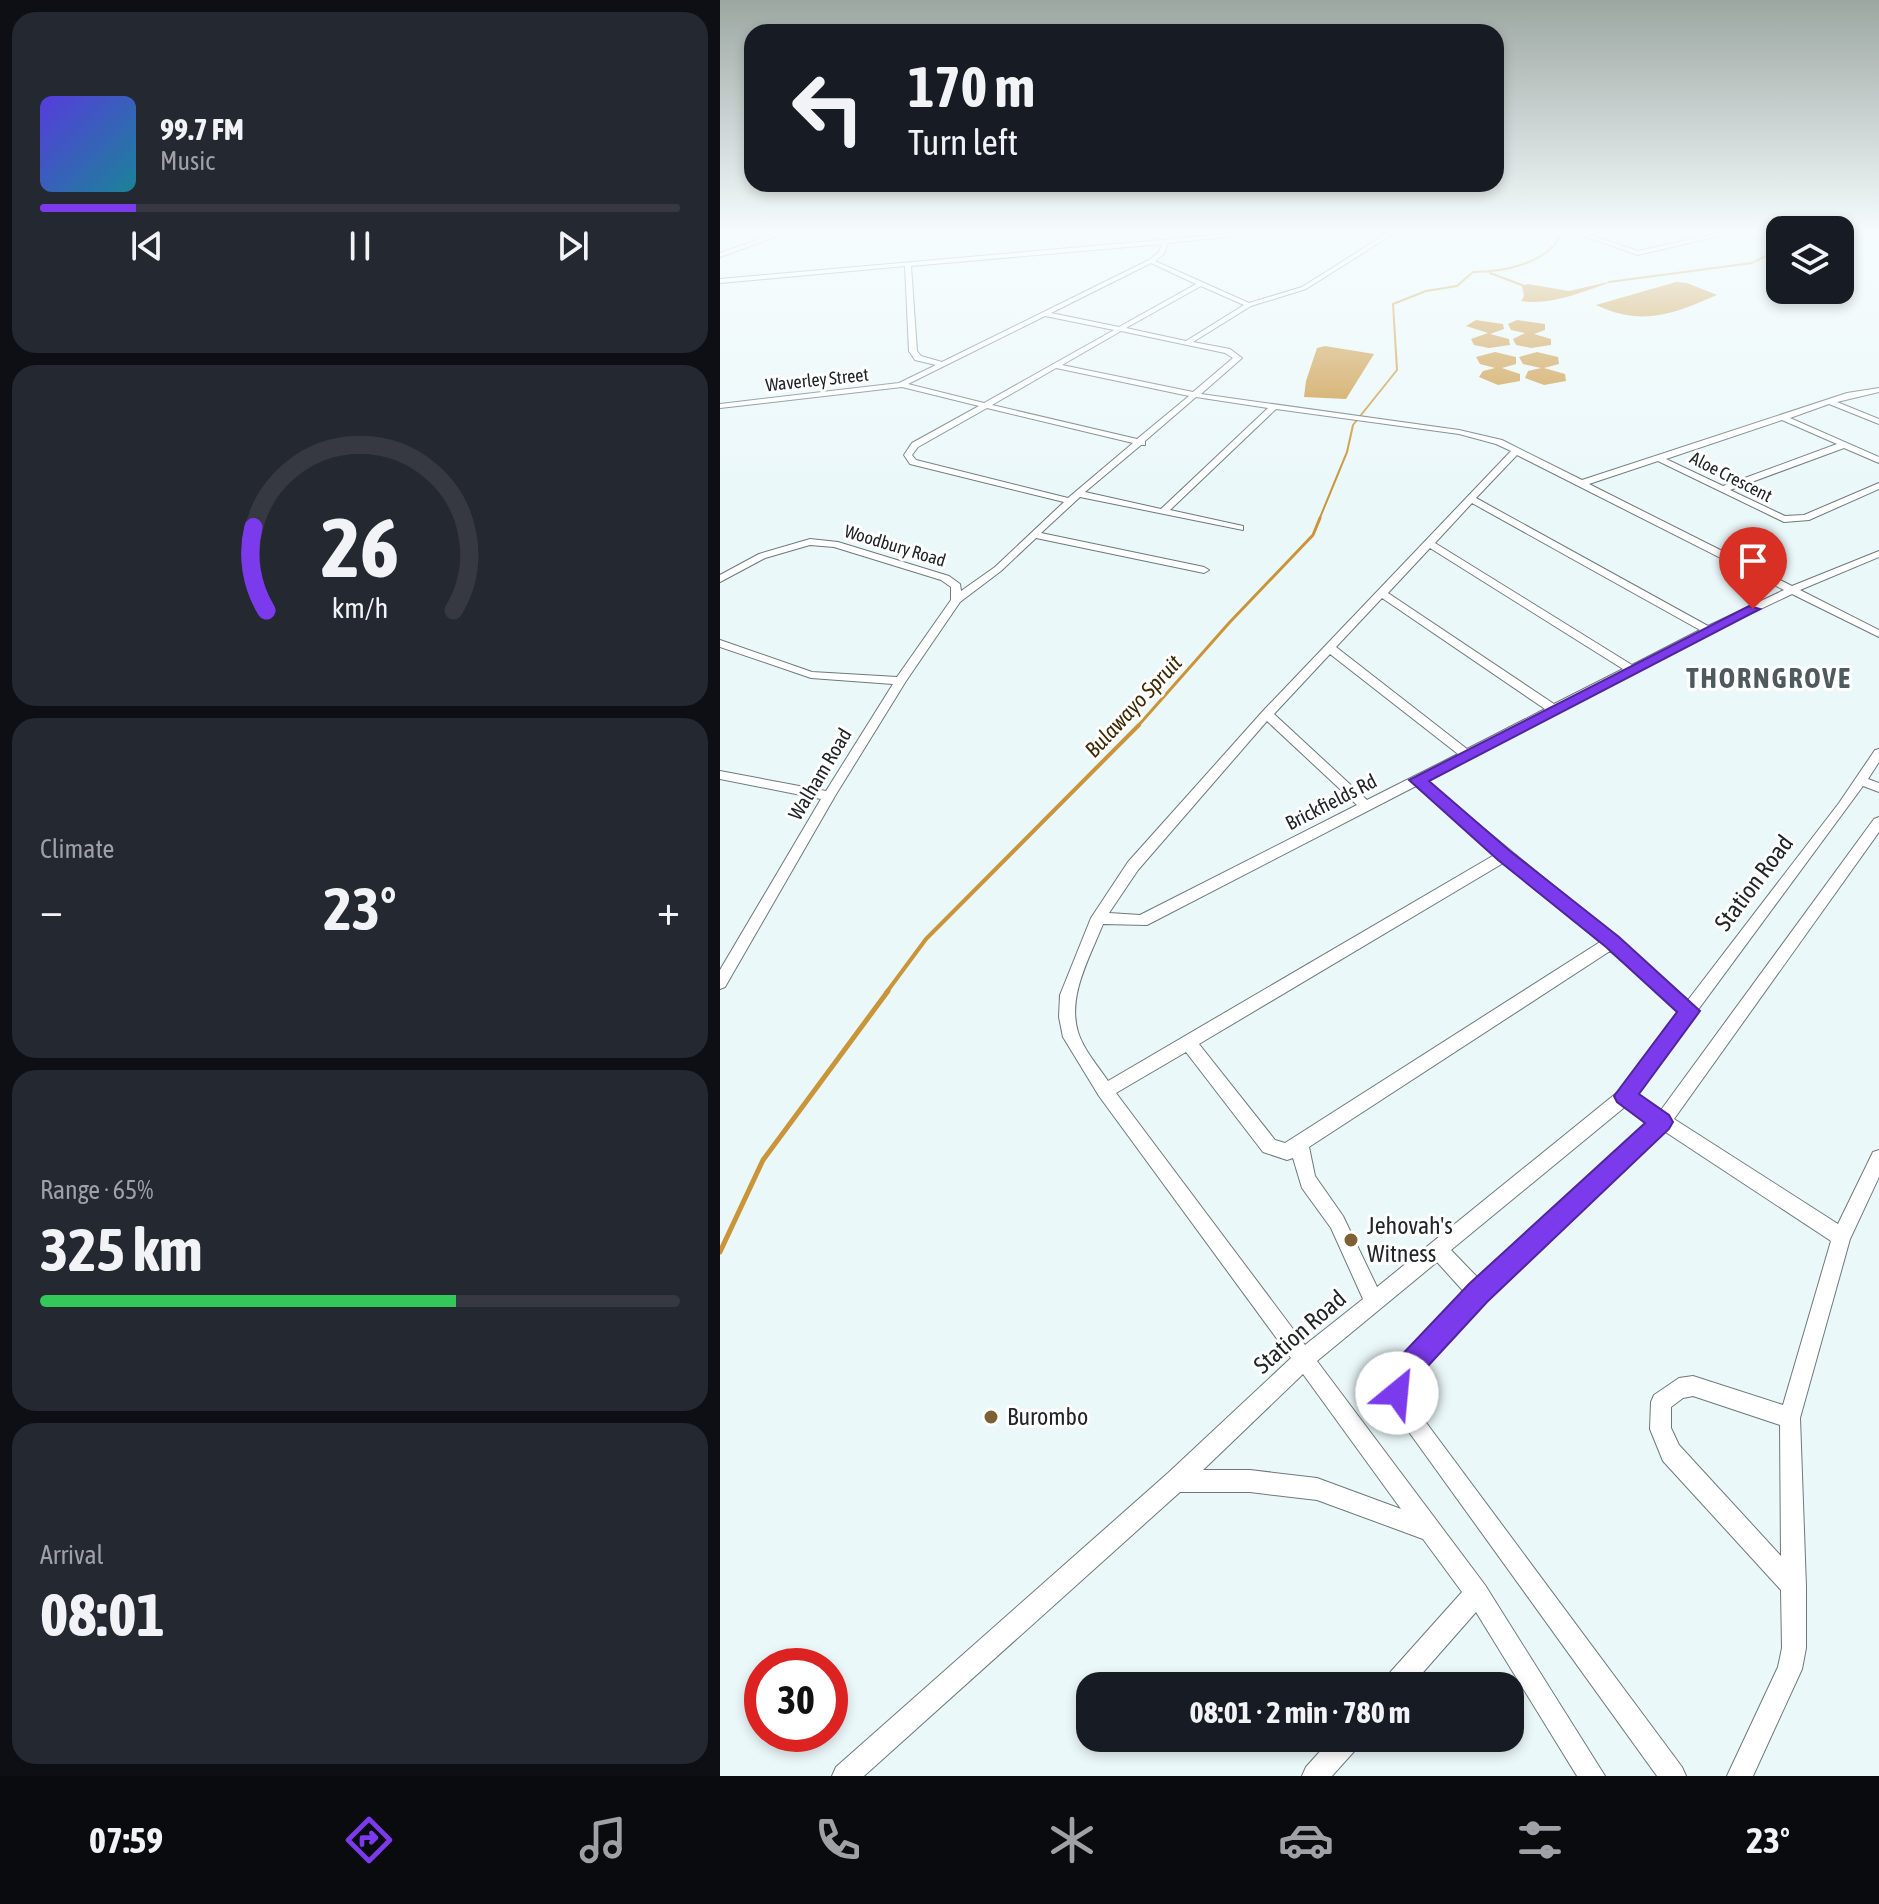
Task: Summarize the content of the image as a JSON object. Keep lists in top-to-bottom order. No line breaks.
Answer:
{"streets":{"street":["Waverley Street","Aloe Crescent","Woodbury Road","Walham Road","Brickfields Rd","Station Road"]},"crossings":[["Woodbury Road","Walham Road"]],"districts":["THORNGROVE"],"water":["Bulawayo Spruit"],"places":["Jehovah's Witness","Burombo"],"page":{"turn":["170 m","Turn left"],"song":["99.7 FM","Music"],"tile":["Climate",["Range · 65%","325 km"],["Arrival","08:01"]],"heat":["−","23°","+"],"limit":"30","trip":"08:01 · 2 min · 780 m","tabs":["07:59","23°"],"gauge":["26","km/h"]}}
